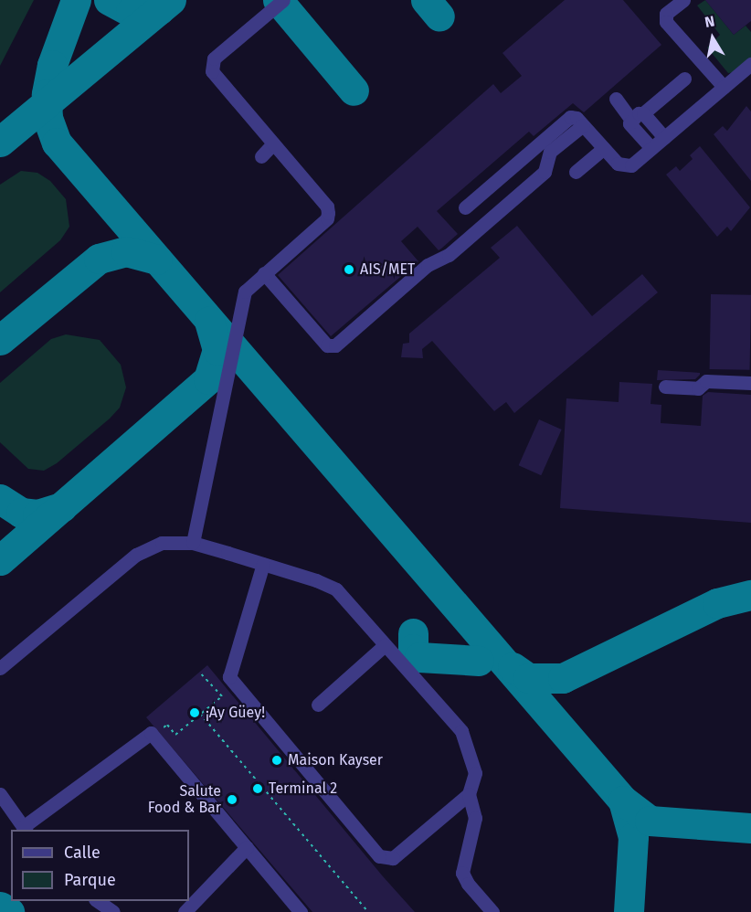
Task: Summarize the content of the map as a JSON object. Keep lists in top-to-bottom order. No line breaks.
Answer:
{"places":["AIS/MET","¡Ay Güey!","Maison Kayser","Terminal 2","Salute Food & Bar"],"legend":["Calle","Parque"],"north":"top"}
